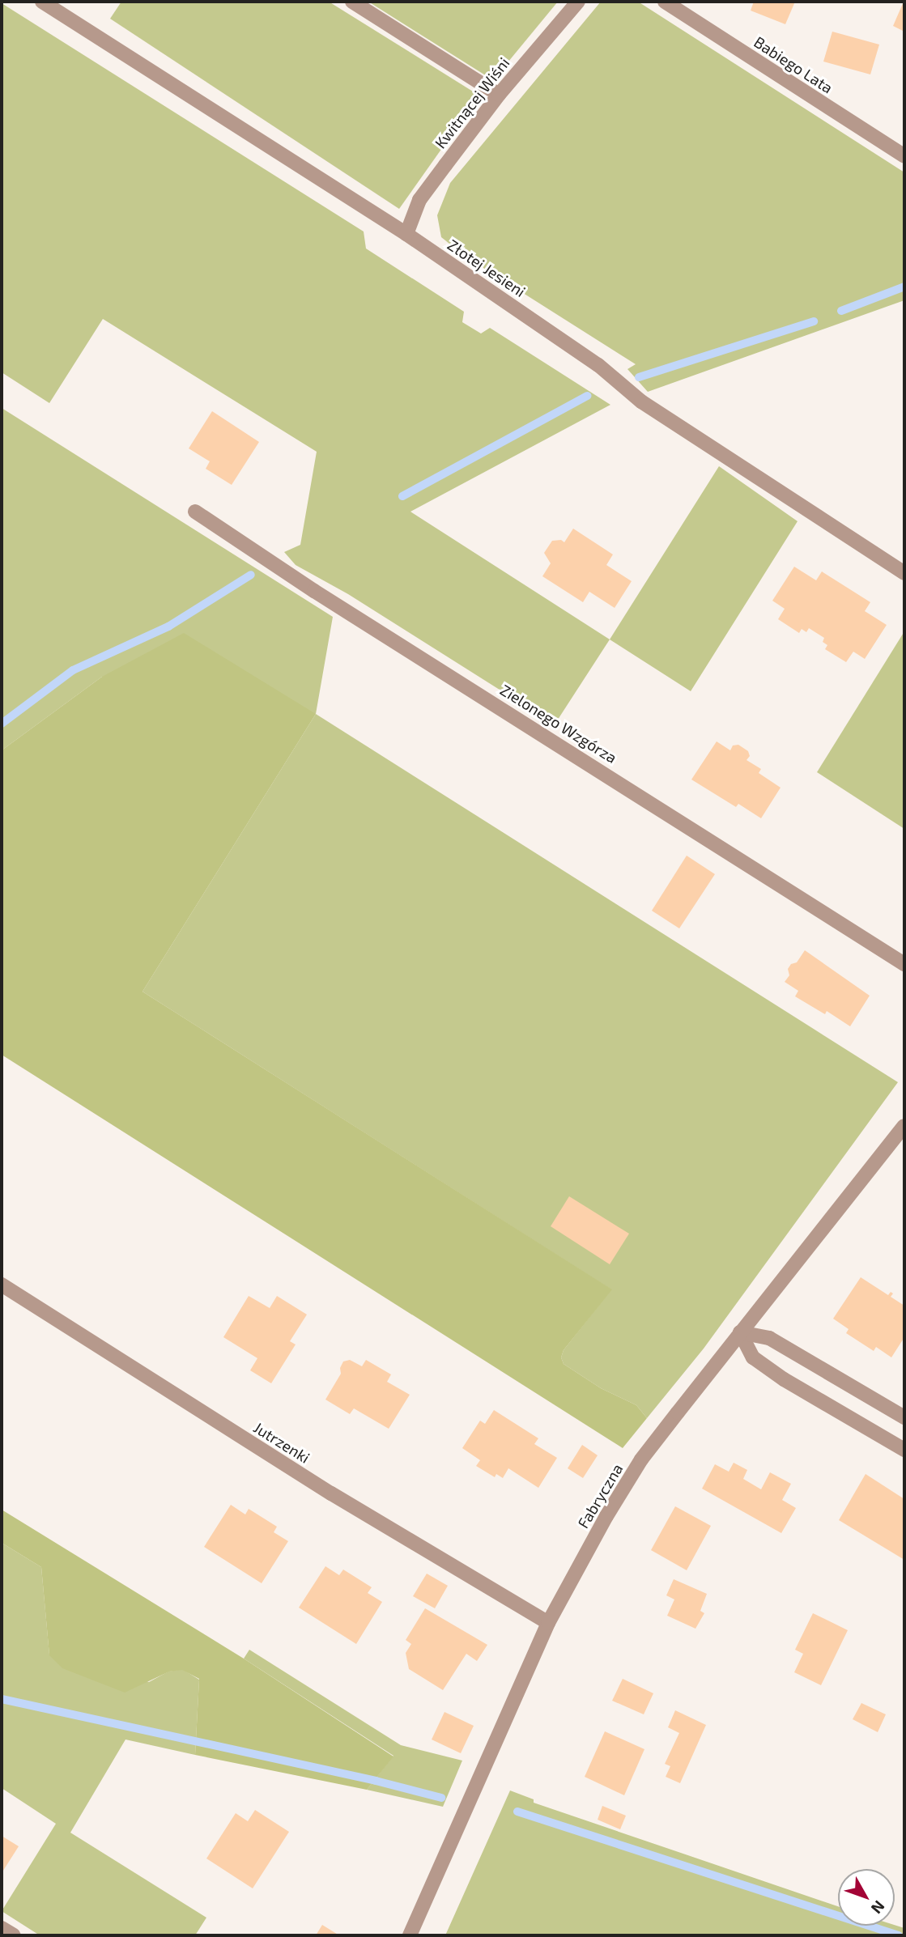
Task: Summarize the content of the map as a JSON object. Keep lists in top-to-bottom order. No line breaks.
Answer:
{"streets":{"street":["Babiego Lata","Kwitnącej Wiśni","Złotej Jesieni","Zielonego Wzgórza","Jutrzenki","Fabryczna"]},"crossings":[["Kwitnącej Wiśni","Złotej Jesieni"],["Jutrzenki","Fabryczna"]],"north":"bottom right"}
